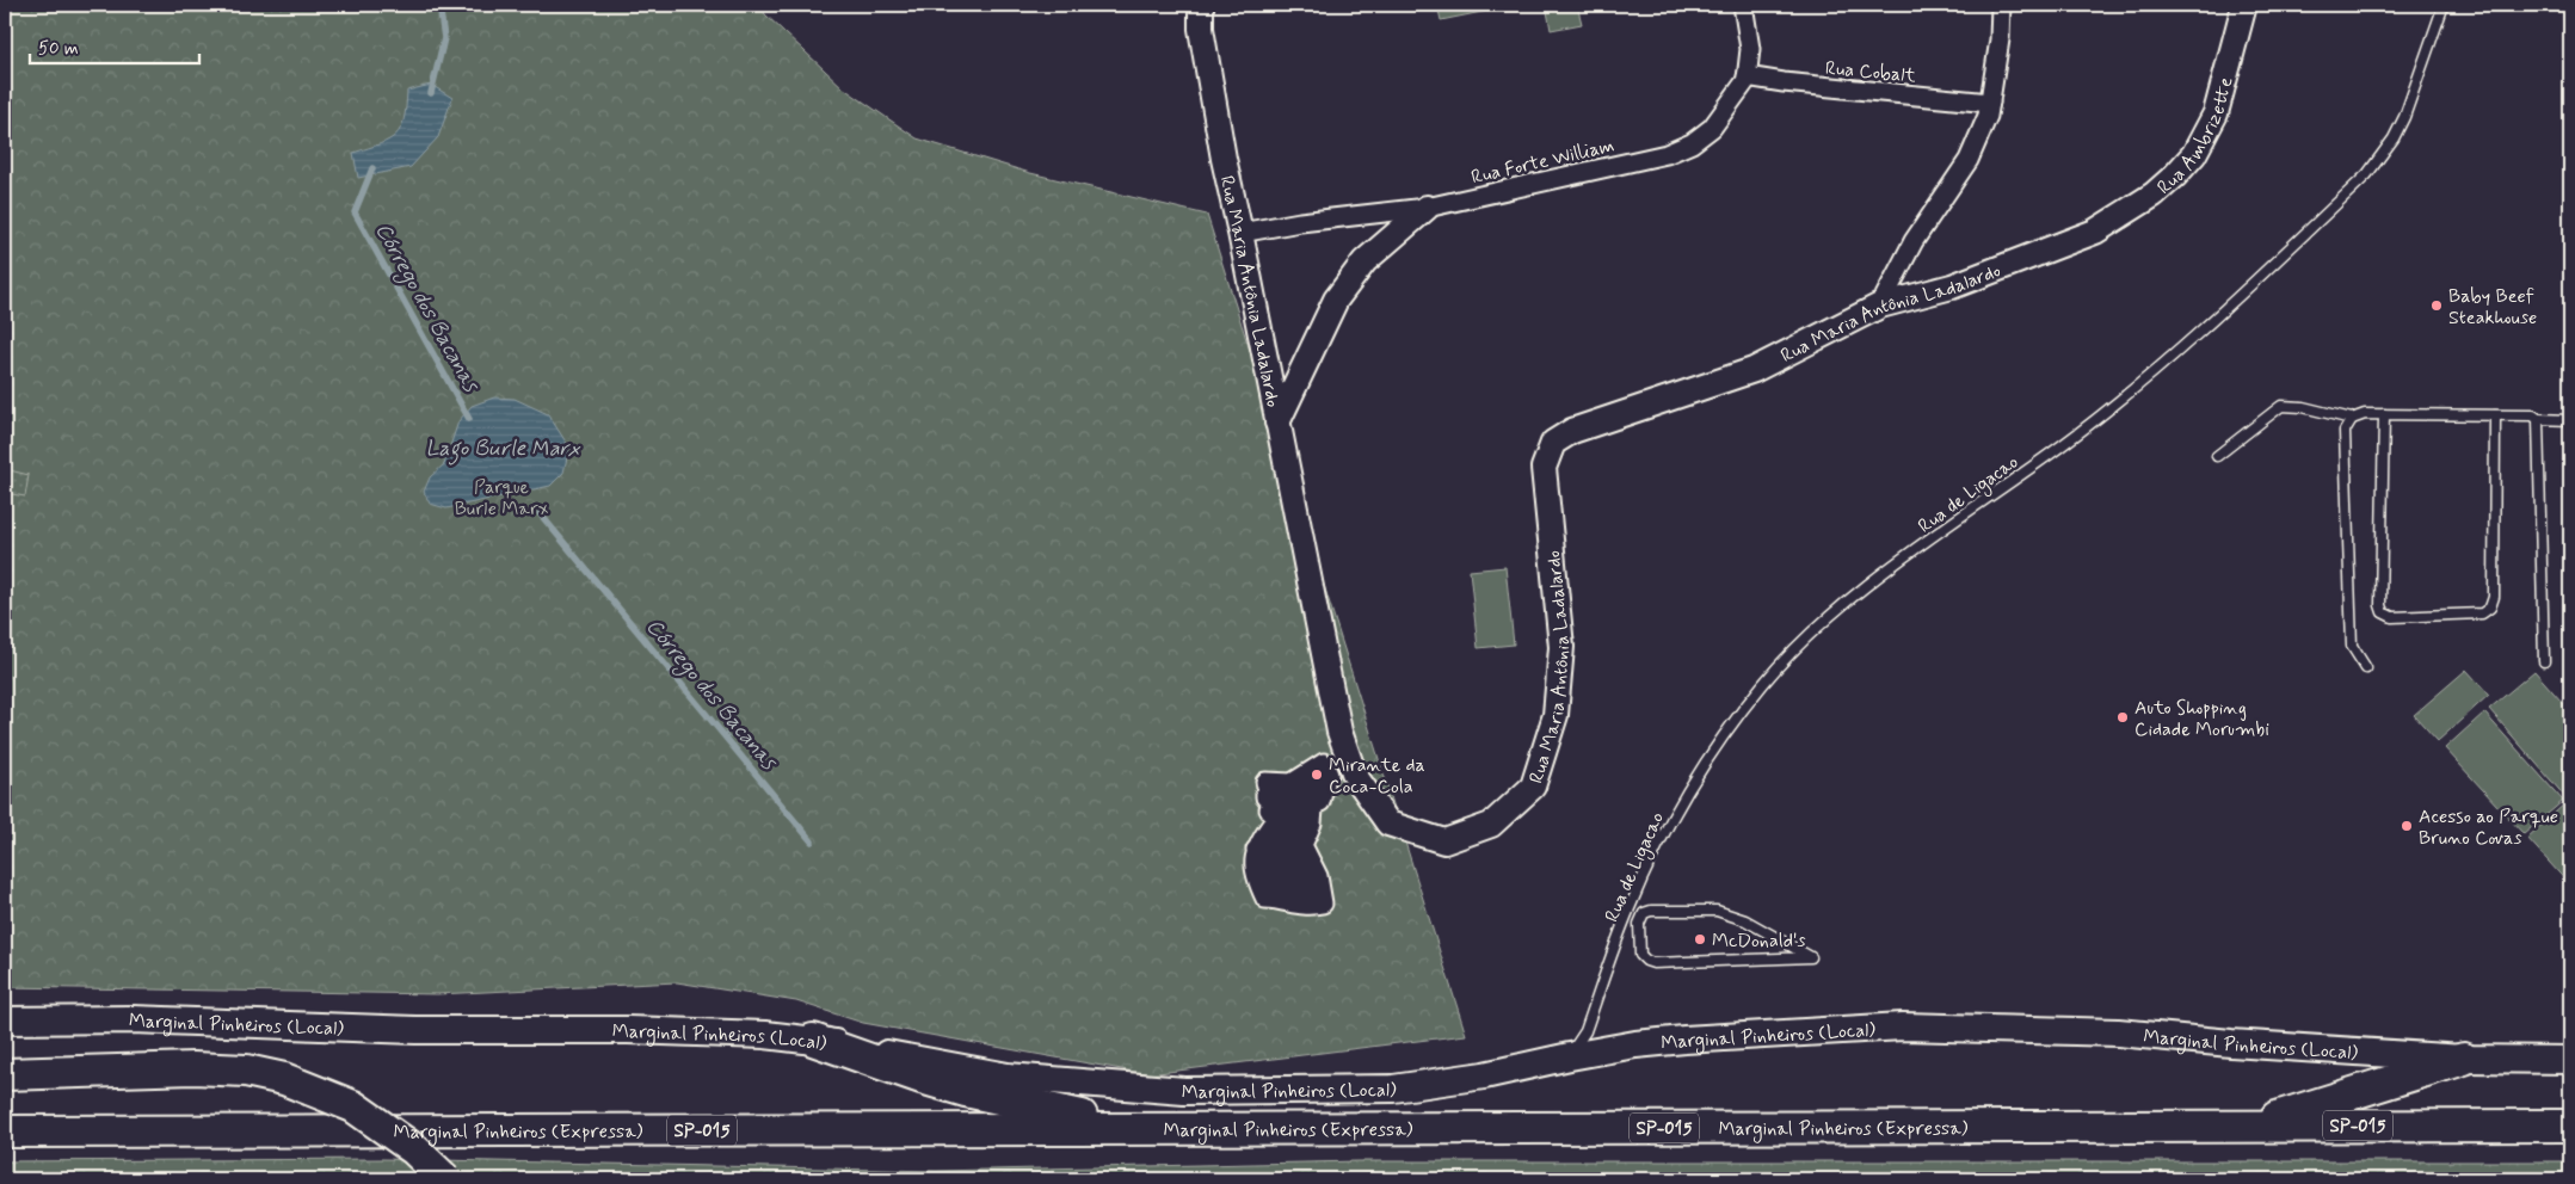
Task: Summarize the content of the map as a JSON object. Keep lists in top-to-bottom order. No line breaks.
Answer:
{"streets":{"highway":["SP-015","Marginal Pinheiros (Expressa)"],"main road":["Marginal Pinheiros (Local)"],"street":["Rua Cobalt","Rua Ambrizette","Rua Forte William","Rua Maria Antônia Ladalardo"],"lane":["Rua de Ligacao"]},"crossings":[["Rua Cobalt","Rua Forte William"],["Rua Ambrizette","Rua Maria Antônia Ladalardo"],["Rua Forte William","Rua Maria Antônia Ladalardo"],["Rua de Ligacao","Marginal Pinheiros (Local)"]],"water":["Córrego dos Bacanas","Lago Burle Marx"],"parks":["Parque Burle Marx"],"places":["Baby Beef Steakhouse","Auto Shopping Cidade Morumbi","Mirante da Coca-Cola","Acesso ao Parque Bruno Covas","McDonald's"],"scale_bar":"50 m"}
